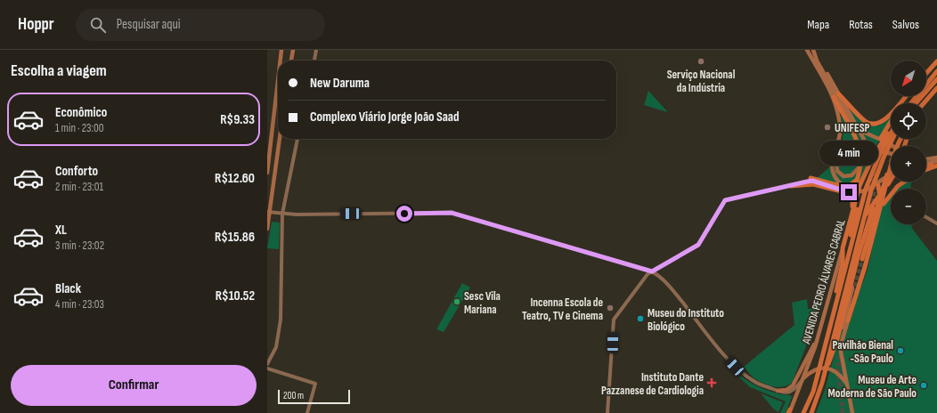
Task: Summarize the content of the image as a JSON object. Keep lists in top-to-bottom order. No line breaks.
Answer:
{"streets":{"highway":["AVENIDA PEDRO ÁLVARES CABRAL"]},"places":{"other":["Serviço Nacional da Indústria","UNIFESP","Sesc Vila Mariana","Incenna Escola de Teatro, TV e Cinema","Museu do Instituto Biológico","Pavilhão Bienal -São Paulo","Museu de Arte Moderna de São Paulo"],"health":["Instituto Dante Pazzanese de Cardiologia"]},"scale_bar":"200 m","north":"bottom left","page":{"header":"Hoppr","search":"Pesquisar aqui","nav":["Mapa","Rotas","Salvos"],"heading":"Escolha a viagem","map_buttons":["+","−"],"banner":["New Daruma","Complexo Viário Jorge João Saad"],"list":[{"name":"Econômico","note":"1 min · 23:00","value":"R$9.33"},{"name":"Conforto","note":"2 min · 23:01","value":"R$12.60"},{"name":"XL","note":"3 min · 23:02","value":"R$15.86"},{"name":"Black","note":"4 min · 23:03","value":"R$10.52"}],"bubble":"4 min","buttons":"Confirmar","scale":"200 m"}}
